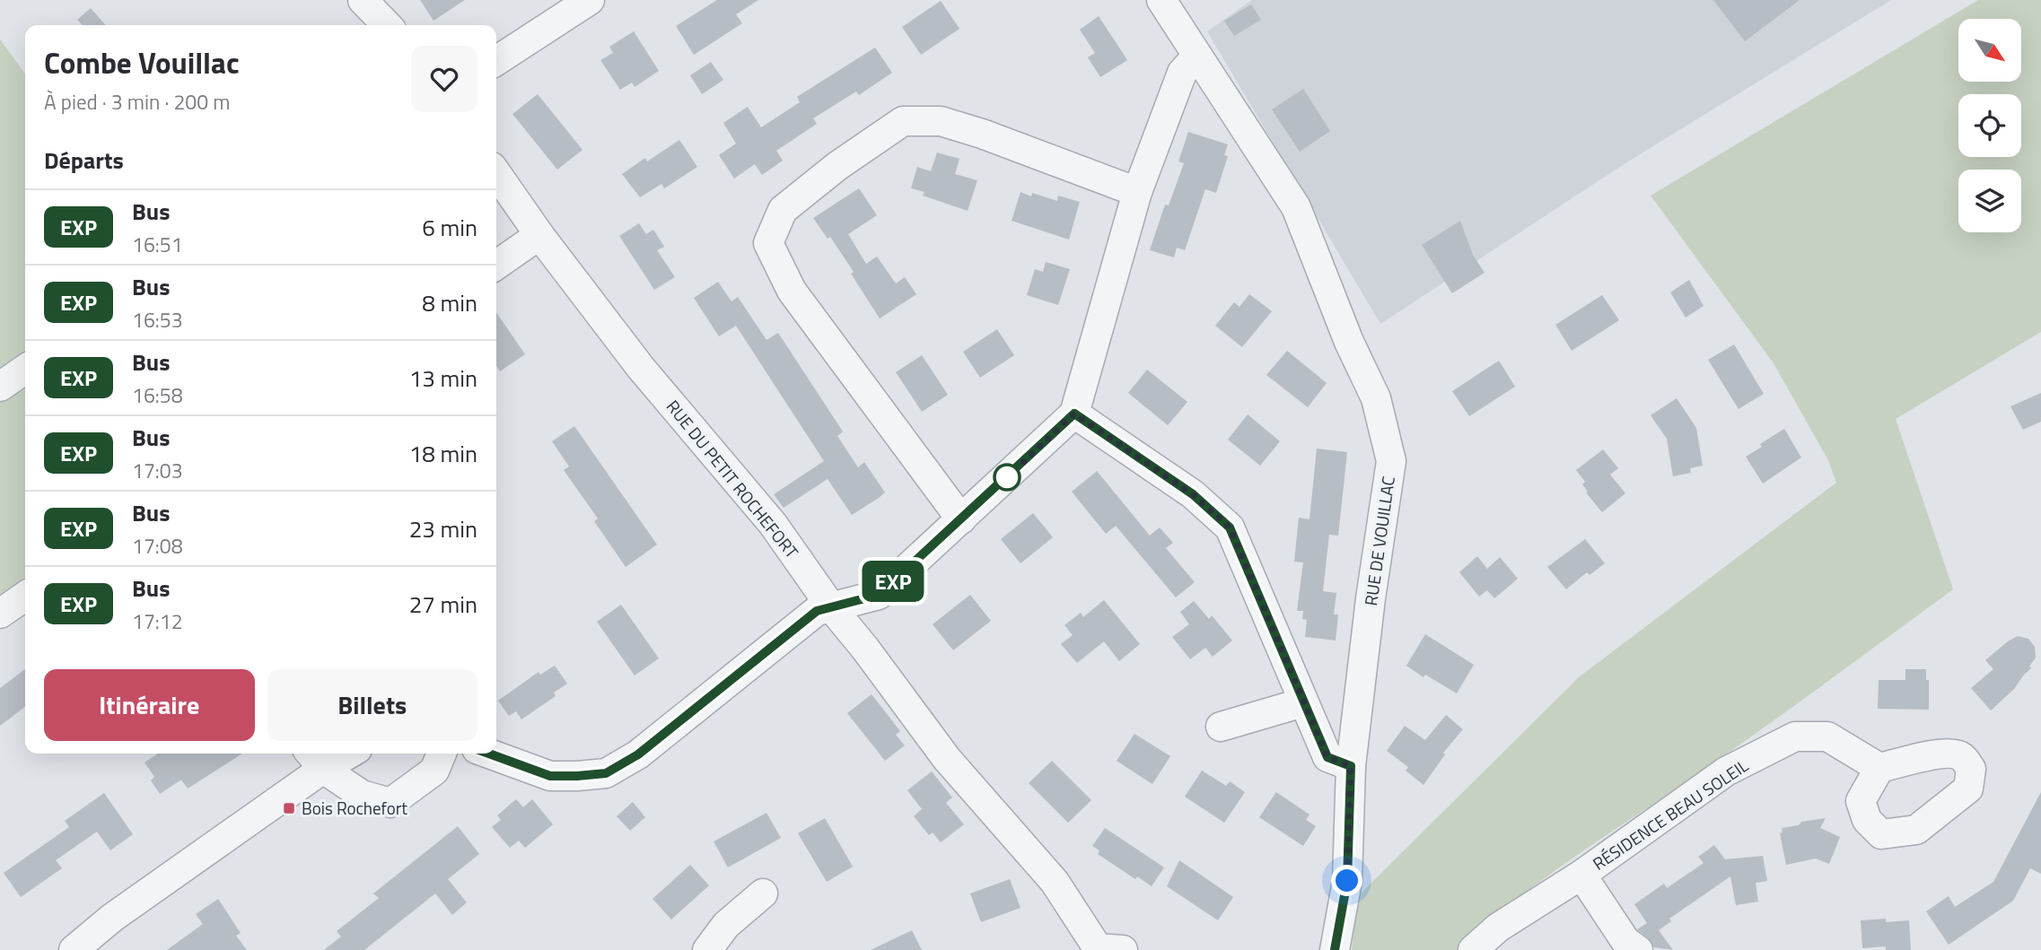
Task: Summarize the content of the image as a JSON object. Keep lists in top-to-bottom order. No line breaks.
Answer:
{"streets":{"street":["RUE DU PETIT ROCHEFORT","RUE DE VOUILLAC","RÉSIDENCE BEAU SOLEIL"]},"places":{"transit":["Bois Rochefort"]},"lines":["bus line EXP"],"north":"bottom right","page":{"on_map":"EXP","heading":[["Combe Vouillac","À pied · 3 min · 200 m"],"Départs"],"list":[{"mark":"EXP","name":"Bus","note":"16:51","value":"6 min"},{"mark":"EXP","name":"Bus","note":"16:53","value":"8 min"},{"mark":"EXP","name":"Bus","note":"16:58","value":"13 min"},{"mark":"EXP","name":"Bus","note":"17:03","value":"18 min"},{"mark":"EXP","name":"Bus","note":"17:08","value":"23 min"},{"mark":"EXP","name":"Bus","note":"17:12","value":"27 min"}],"buttons":["Itinéraire","Billets"]}}
